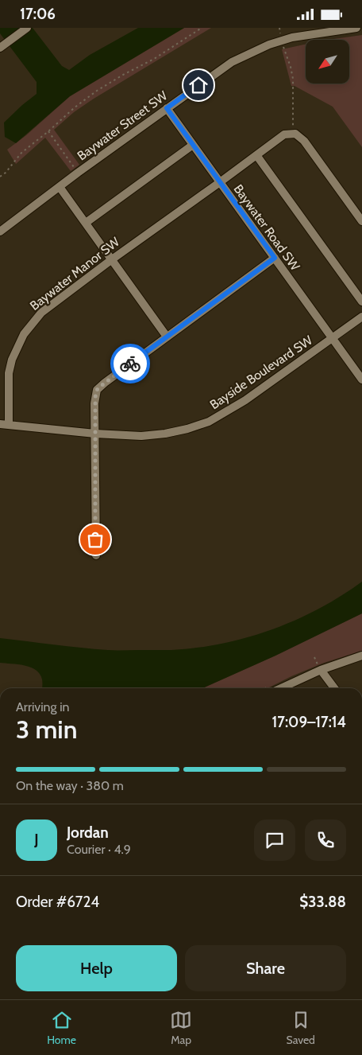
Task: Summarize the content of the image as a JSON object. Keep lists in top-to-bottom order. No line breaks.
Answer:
{"streets":{"street":["Baywater Street SW","Baywater Road SW","Baywater Manor SW","Bayside Boulevard SW"]},"crossings":[["Baywater Street SW","Baywater Road SW"],["Baywater Road SW","Baywater Manor SW"],["Baywater Road SW","Bayside Boulevard SW"],["Baywater Manor SW","Bayside Boulevard SW"]],"north":"bottom left","page":{"status":"17:06","heading":["3 min","Arriving in","17:09–17:14"],"panel":["Jordan","Courier · 4.9","Order #6724","$33.88"],"bar":"On the way · 380 m","round":"J","buttons":["Help","Share"],"tabs":["Home","Map","Saved"]}}
